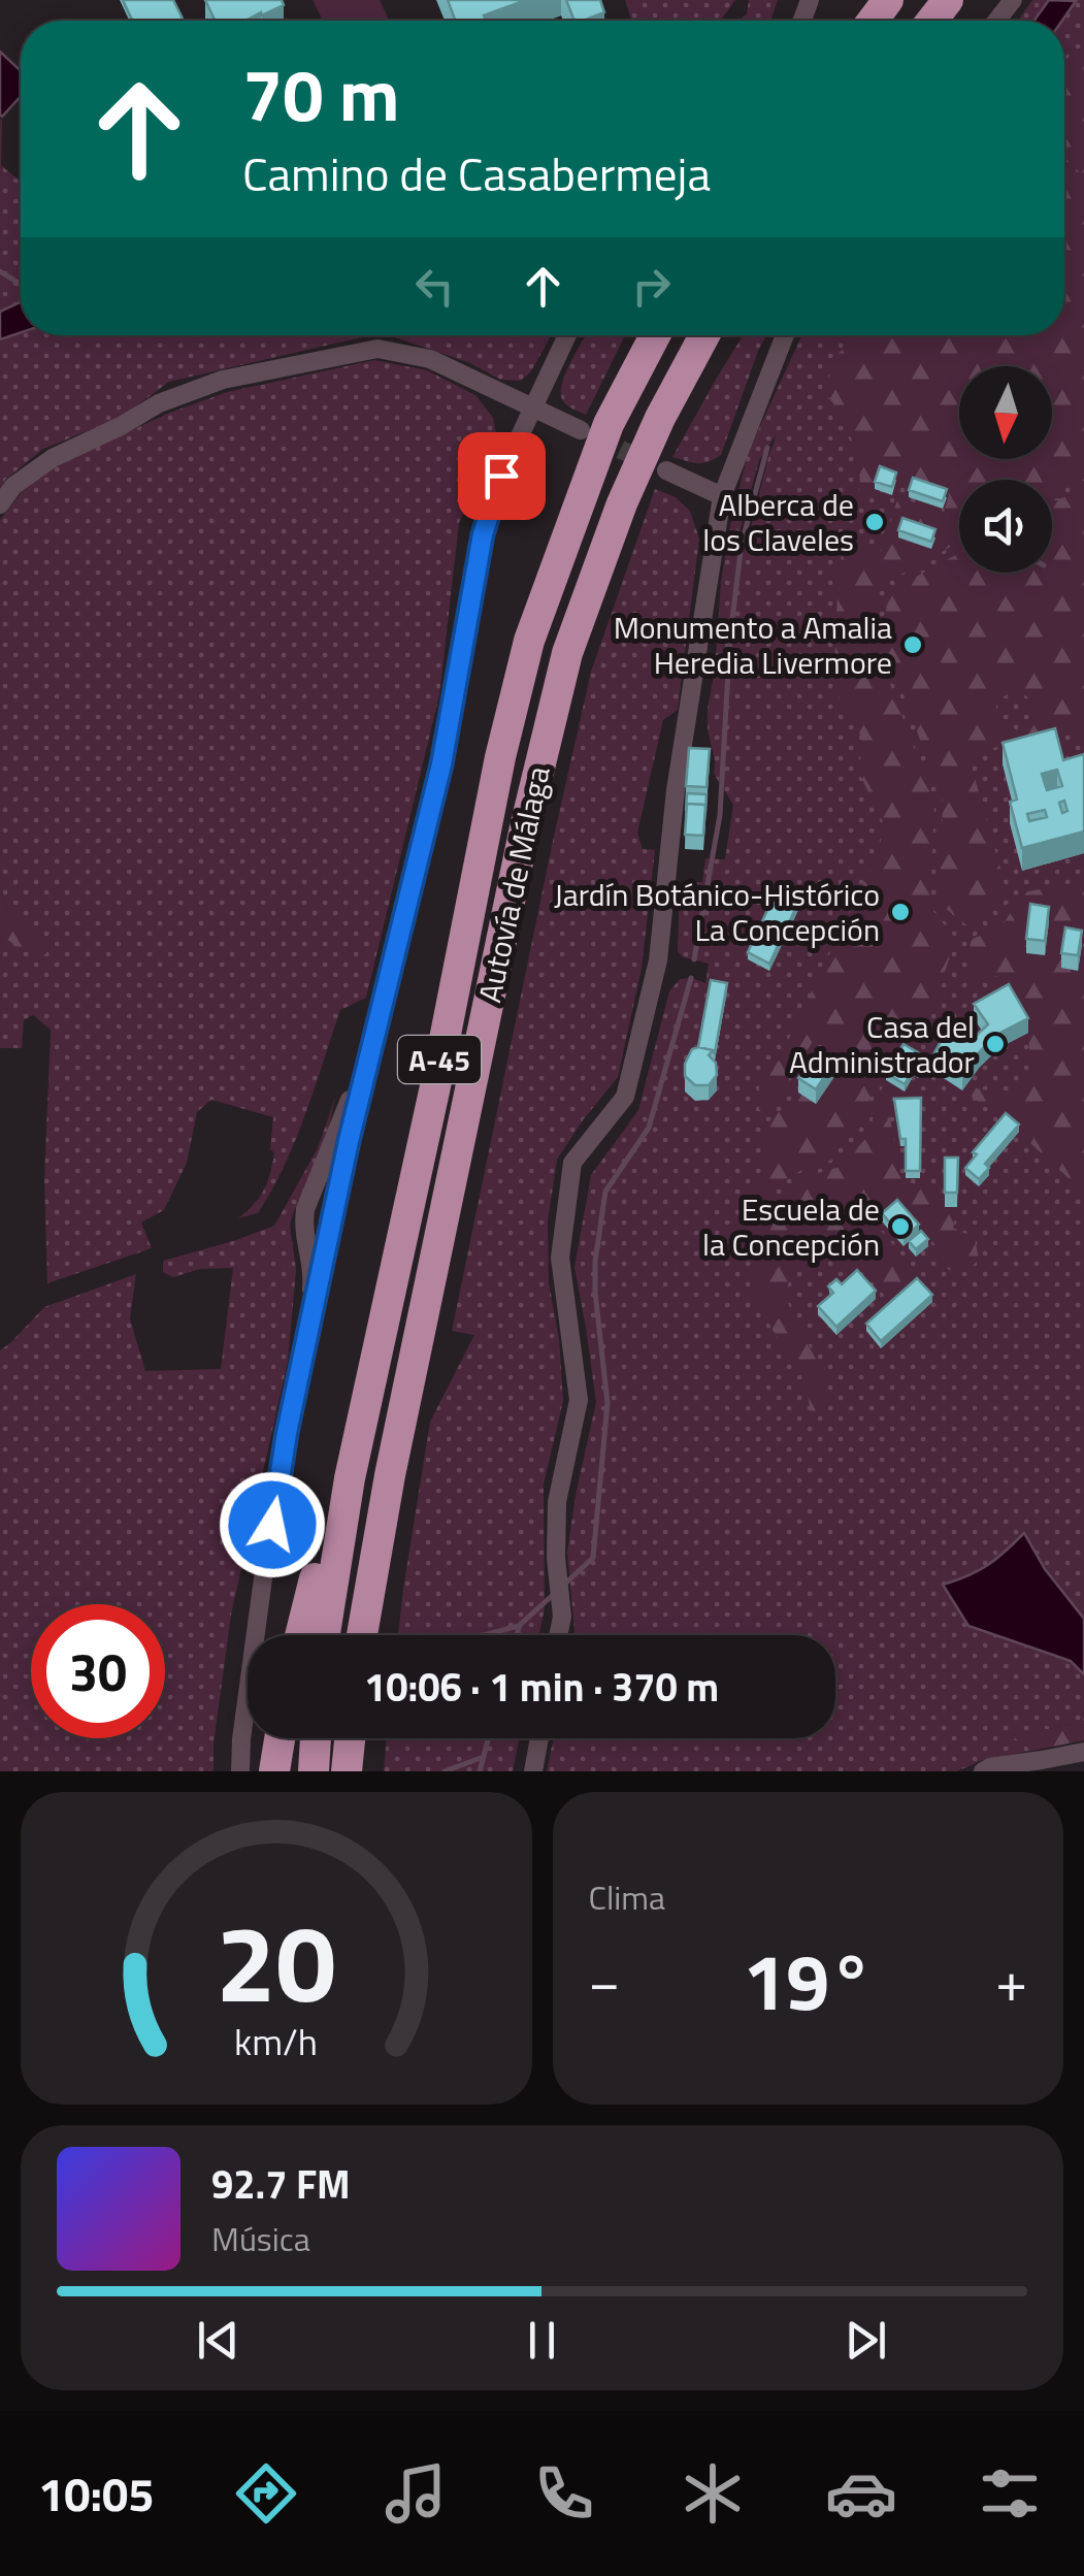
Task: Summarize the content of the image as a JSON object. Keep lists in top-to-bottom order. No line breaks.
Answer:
{"streets":{"highway":["Autovía de Málaga","A-45"]},"places":["Alberca de los Claveles","Monumento a Amalia Heredia Livermore","Jardín Botánico-Histórico La Concepción","Casa del Administrador","Escuela de la Concepción"],"north":"bottom","page":{"turn":["70 m","Camino de Casabermeja"],"limit":"30","trip":"10:06 · 1 min · 370 m","tile":"Clima","heat":["−","19°","+"],"song":["92.7 FM","Música"],"tabs":"10:05","gauge":["20","km/h"]}}
